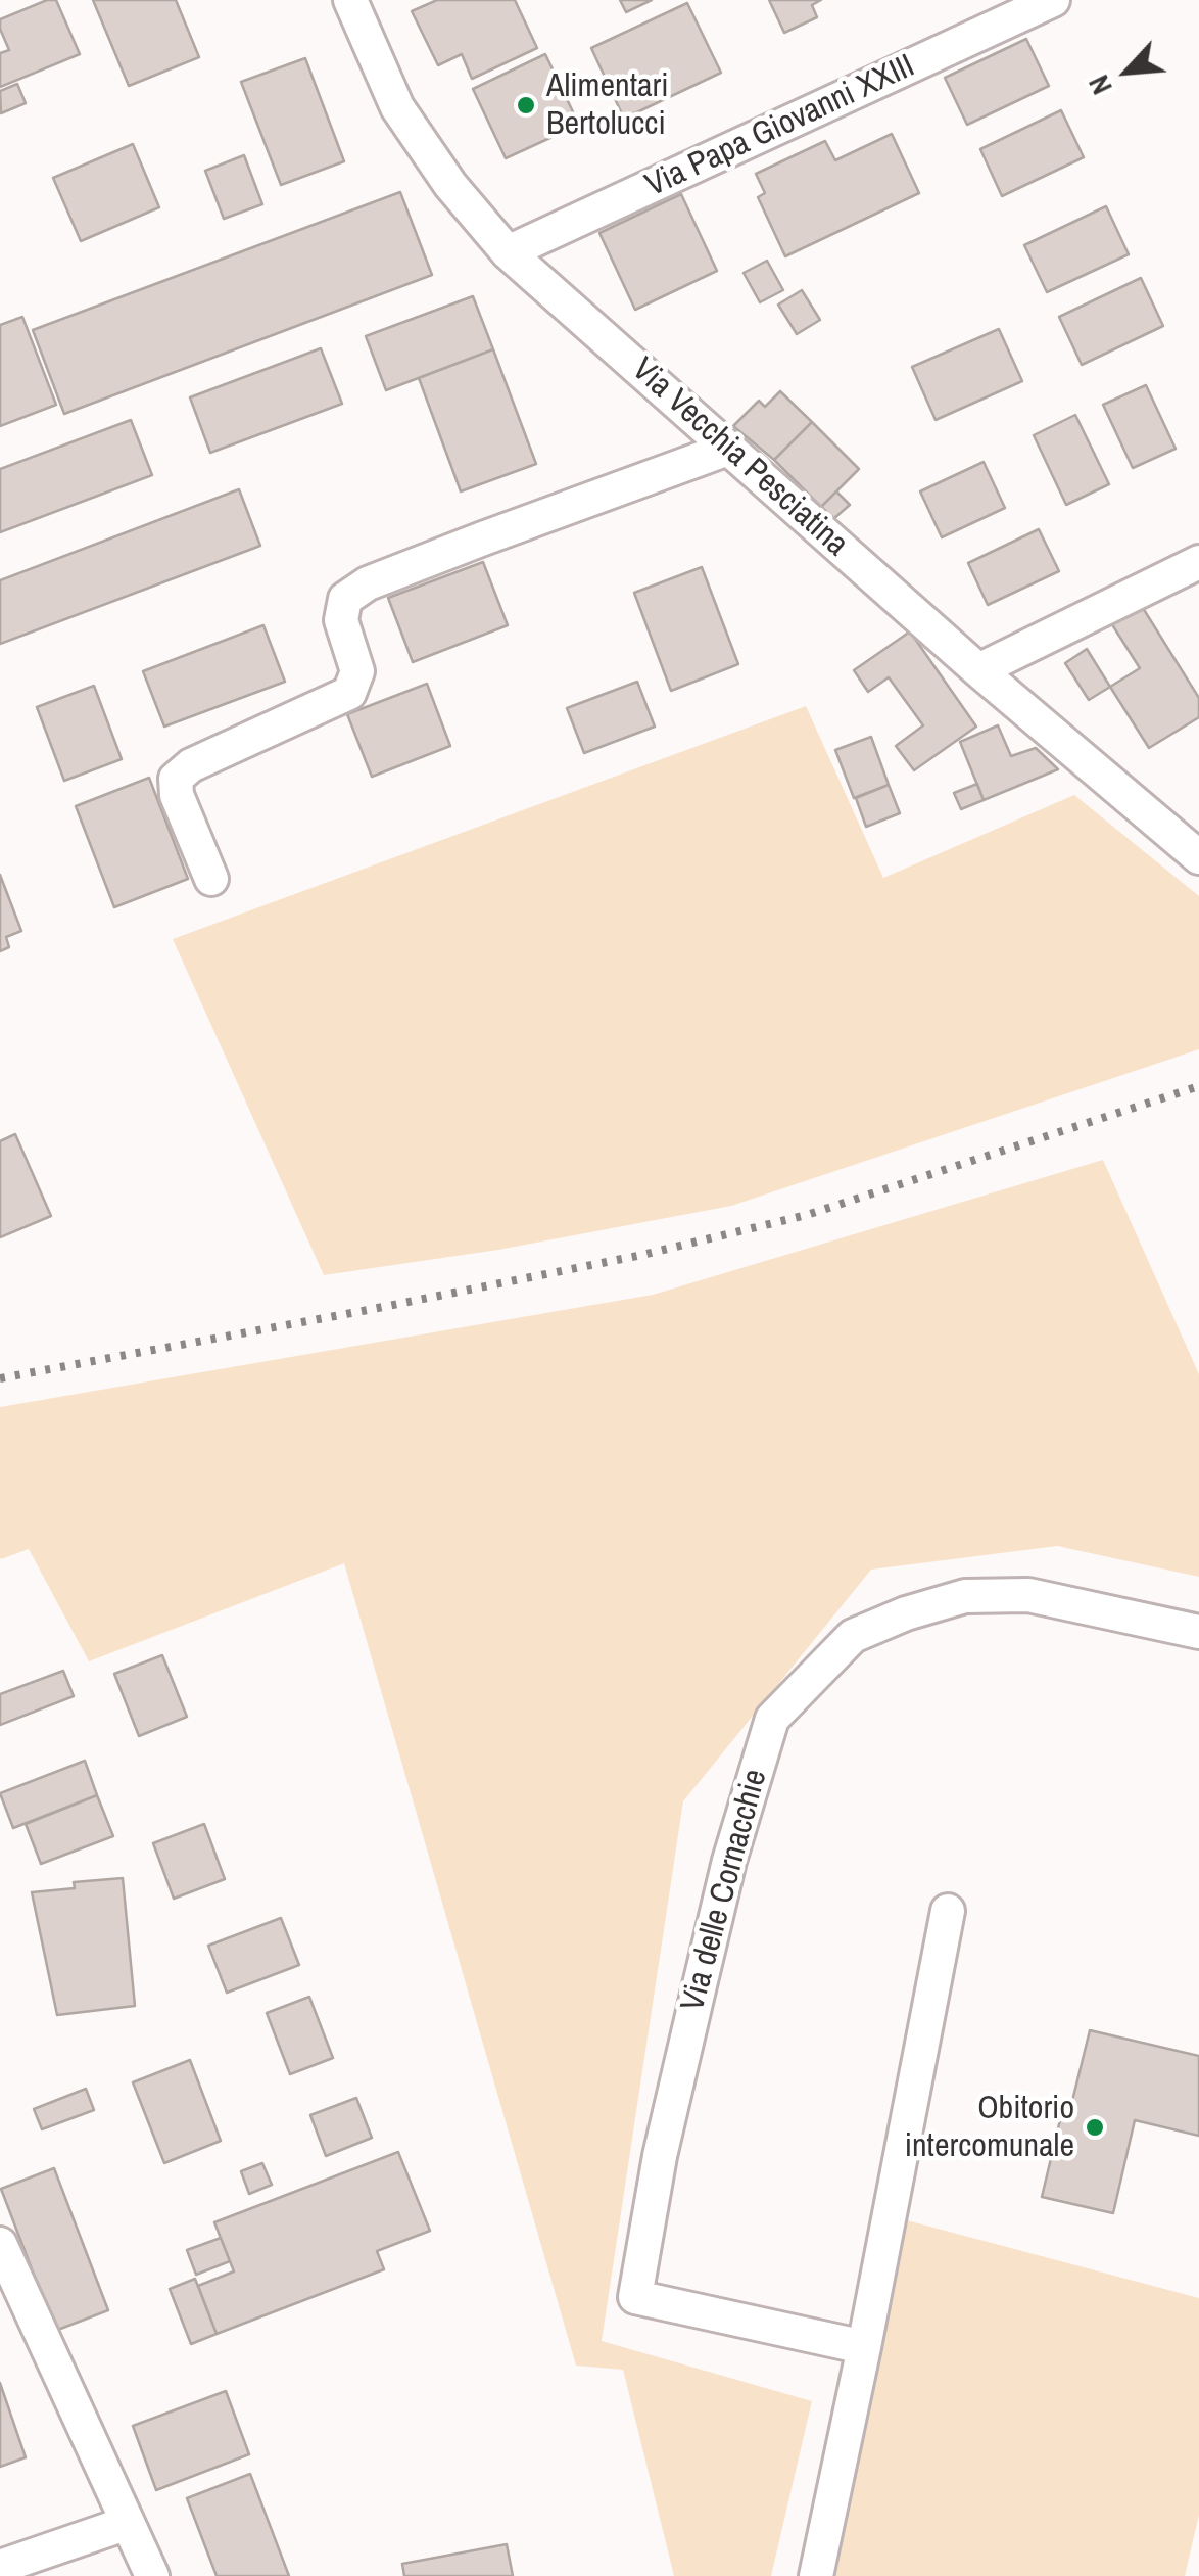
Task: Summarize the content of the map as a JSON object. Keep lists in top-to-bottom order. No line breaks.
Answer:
{"streets":{"street":["Via Papa Giovanni XXIII","Via Vecchia Pesciatina","Via delle Cornacchie"]},"crossings":[["Via Papa Giovanni XXIII","Via Vecchia Pesciatina"]],"places":["Alimentari Bertolucci","Obitorio intercomunale"],"north":"bottom left"}
